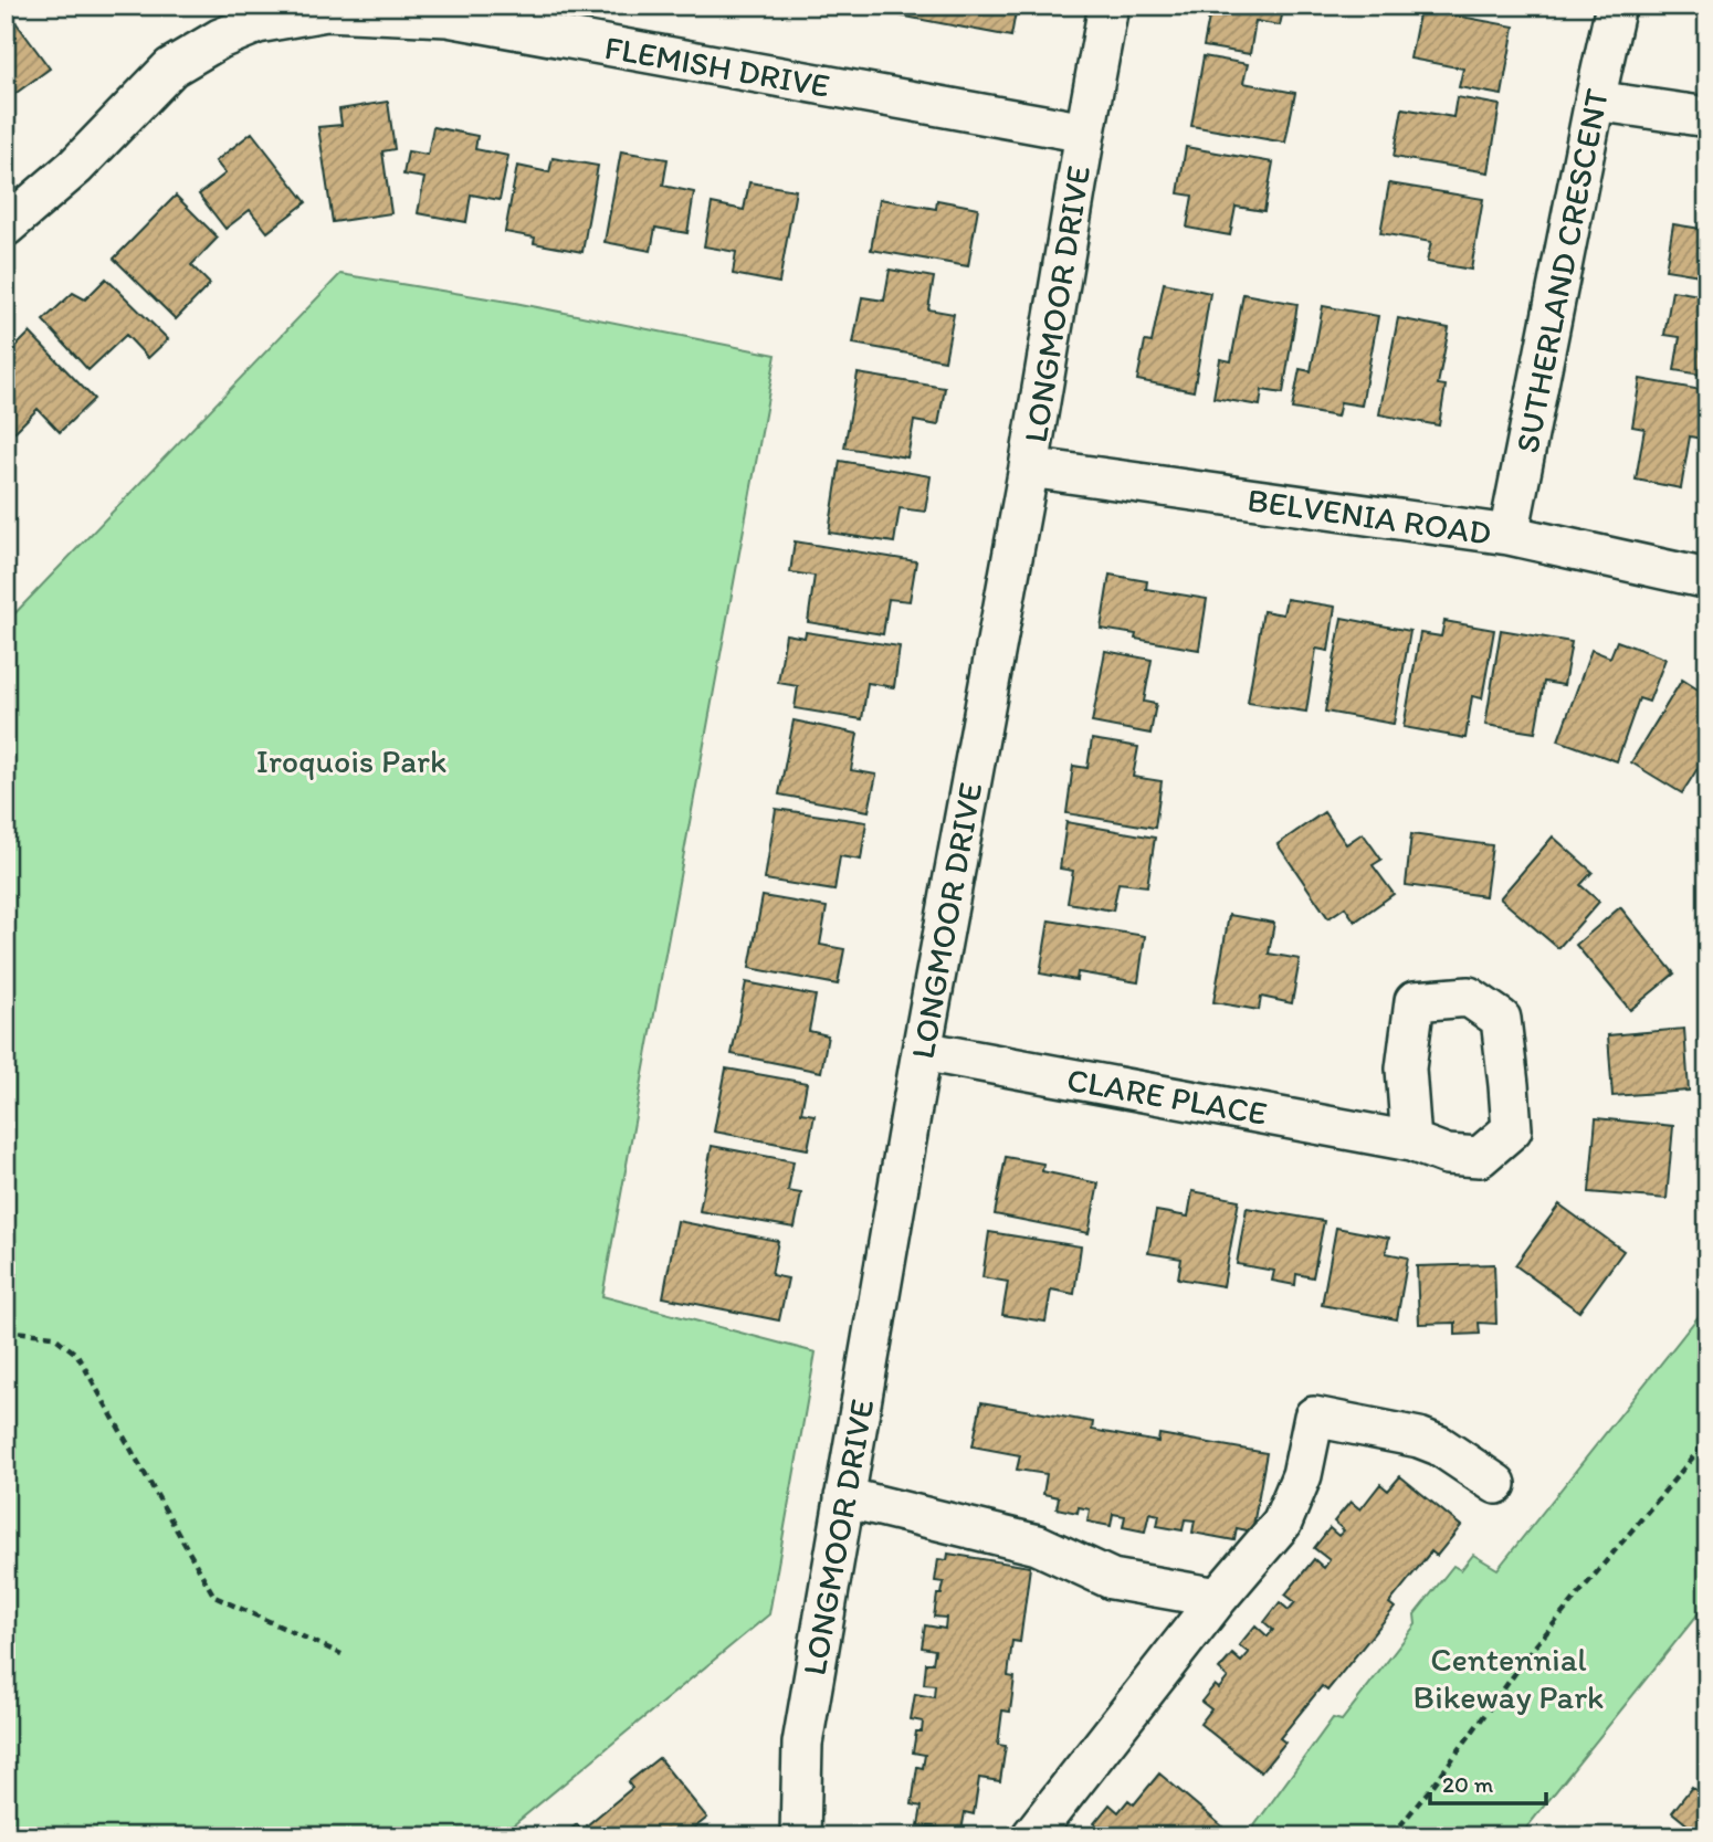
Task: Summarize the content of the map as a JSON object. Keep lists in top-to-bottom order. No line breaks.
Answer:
{"streets":{"street":["FLEMISH DRIVE","SUTHERLAND CRESCENT","LONGMOOR DRIVE","BELVENIA ROAD","CLARE PLACE"]},"crossings":[["FLEMISH DRIVE","LONGMOOR DRIVE"],["SUTHERLAND CRESCENT","BELVENIA ROAD"],["LONGMOOR DRIVE","BELVENIA ROAD"],["LONGMOOR DRIVE","CLARE PLACE"]],"parks":["Iroquois Park","Centennial Bikeway Park"],"scale_bar":"20 m"}
